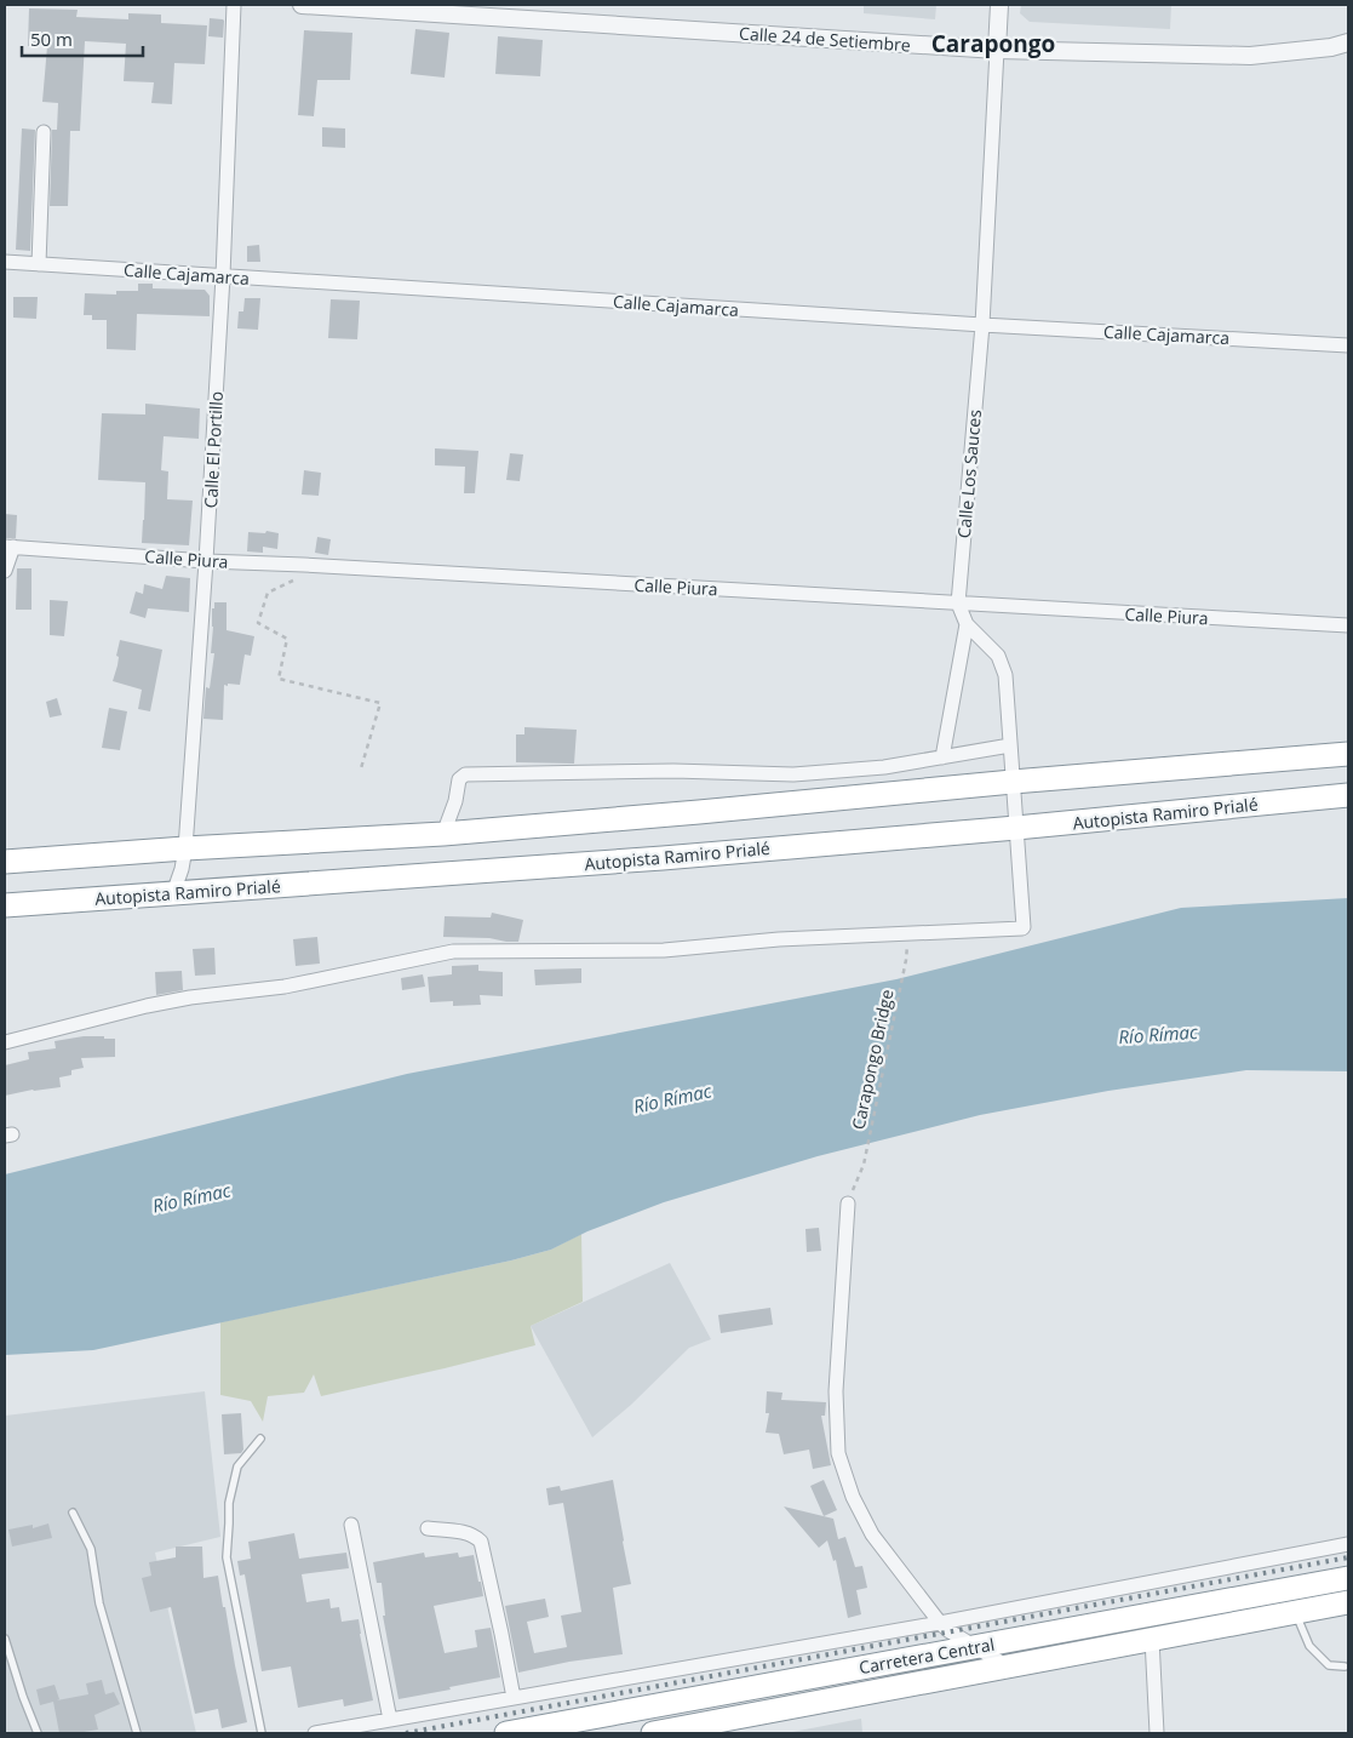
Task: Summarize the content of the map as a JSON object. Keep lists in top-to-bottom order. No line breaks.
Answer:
{"streets":{"highway":["Autopista Ramiro Prialé","Carretera Central"],"street":["Calle 24 de Setiembre","Calle Cajamarca","Calle El Portillo","Calle Los Sauces","Calle Piura"],"path":["Carapongo Bridge"]},"crossings":[["Calle 24 de Setiembre","Calle Los Sauces"],["Calle Cajamarca","Calle El Portillo"],["Calle Cajamarca","Calle Los Sauces"],["Calle El Portillo","Calle Piura"],["Calle El Portillo","Autopista Ramiro Prialé"],["Calle Los Sauces","Calle Piura"],["Calle Los Sauces","Autopista Ramiro Prialé"]],"districts":["Carapongo"],"water":["Río Rímac"],"scale_bar":"50 m"}
